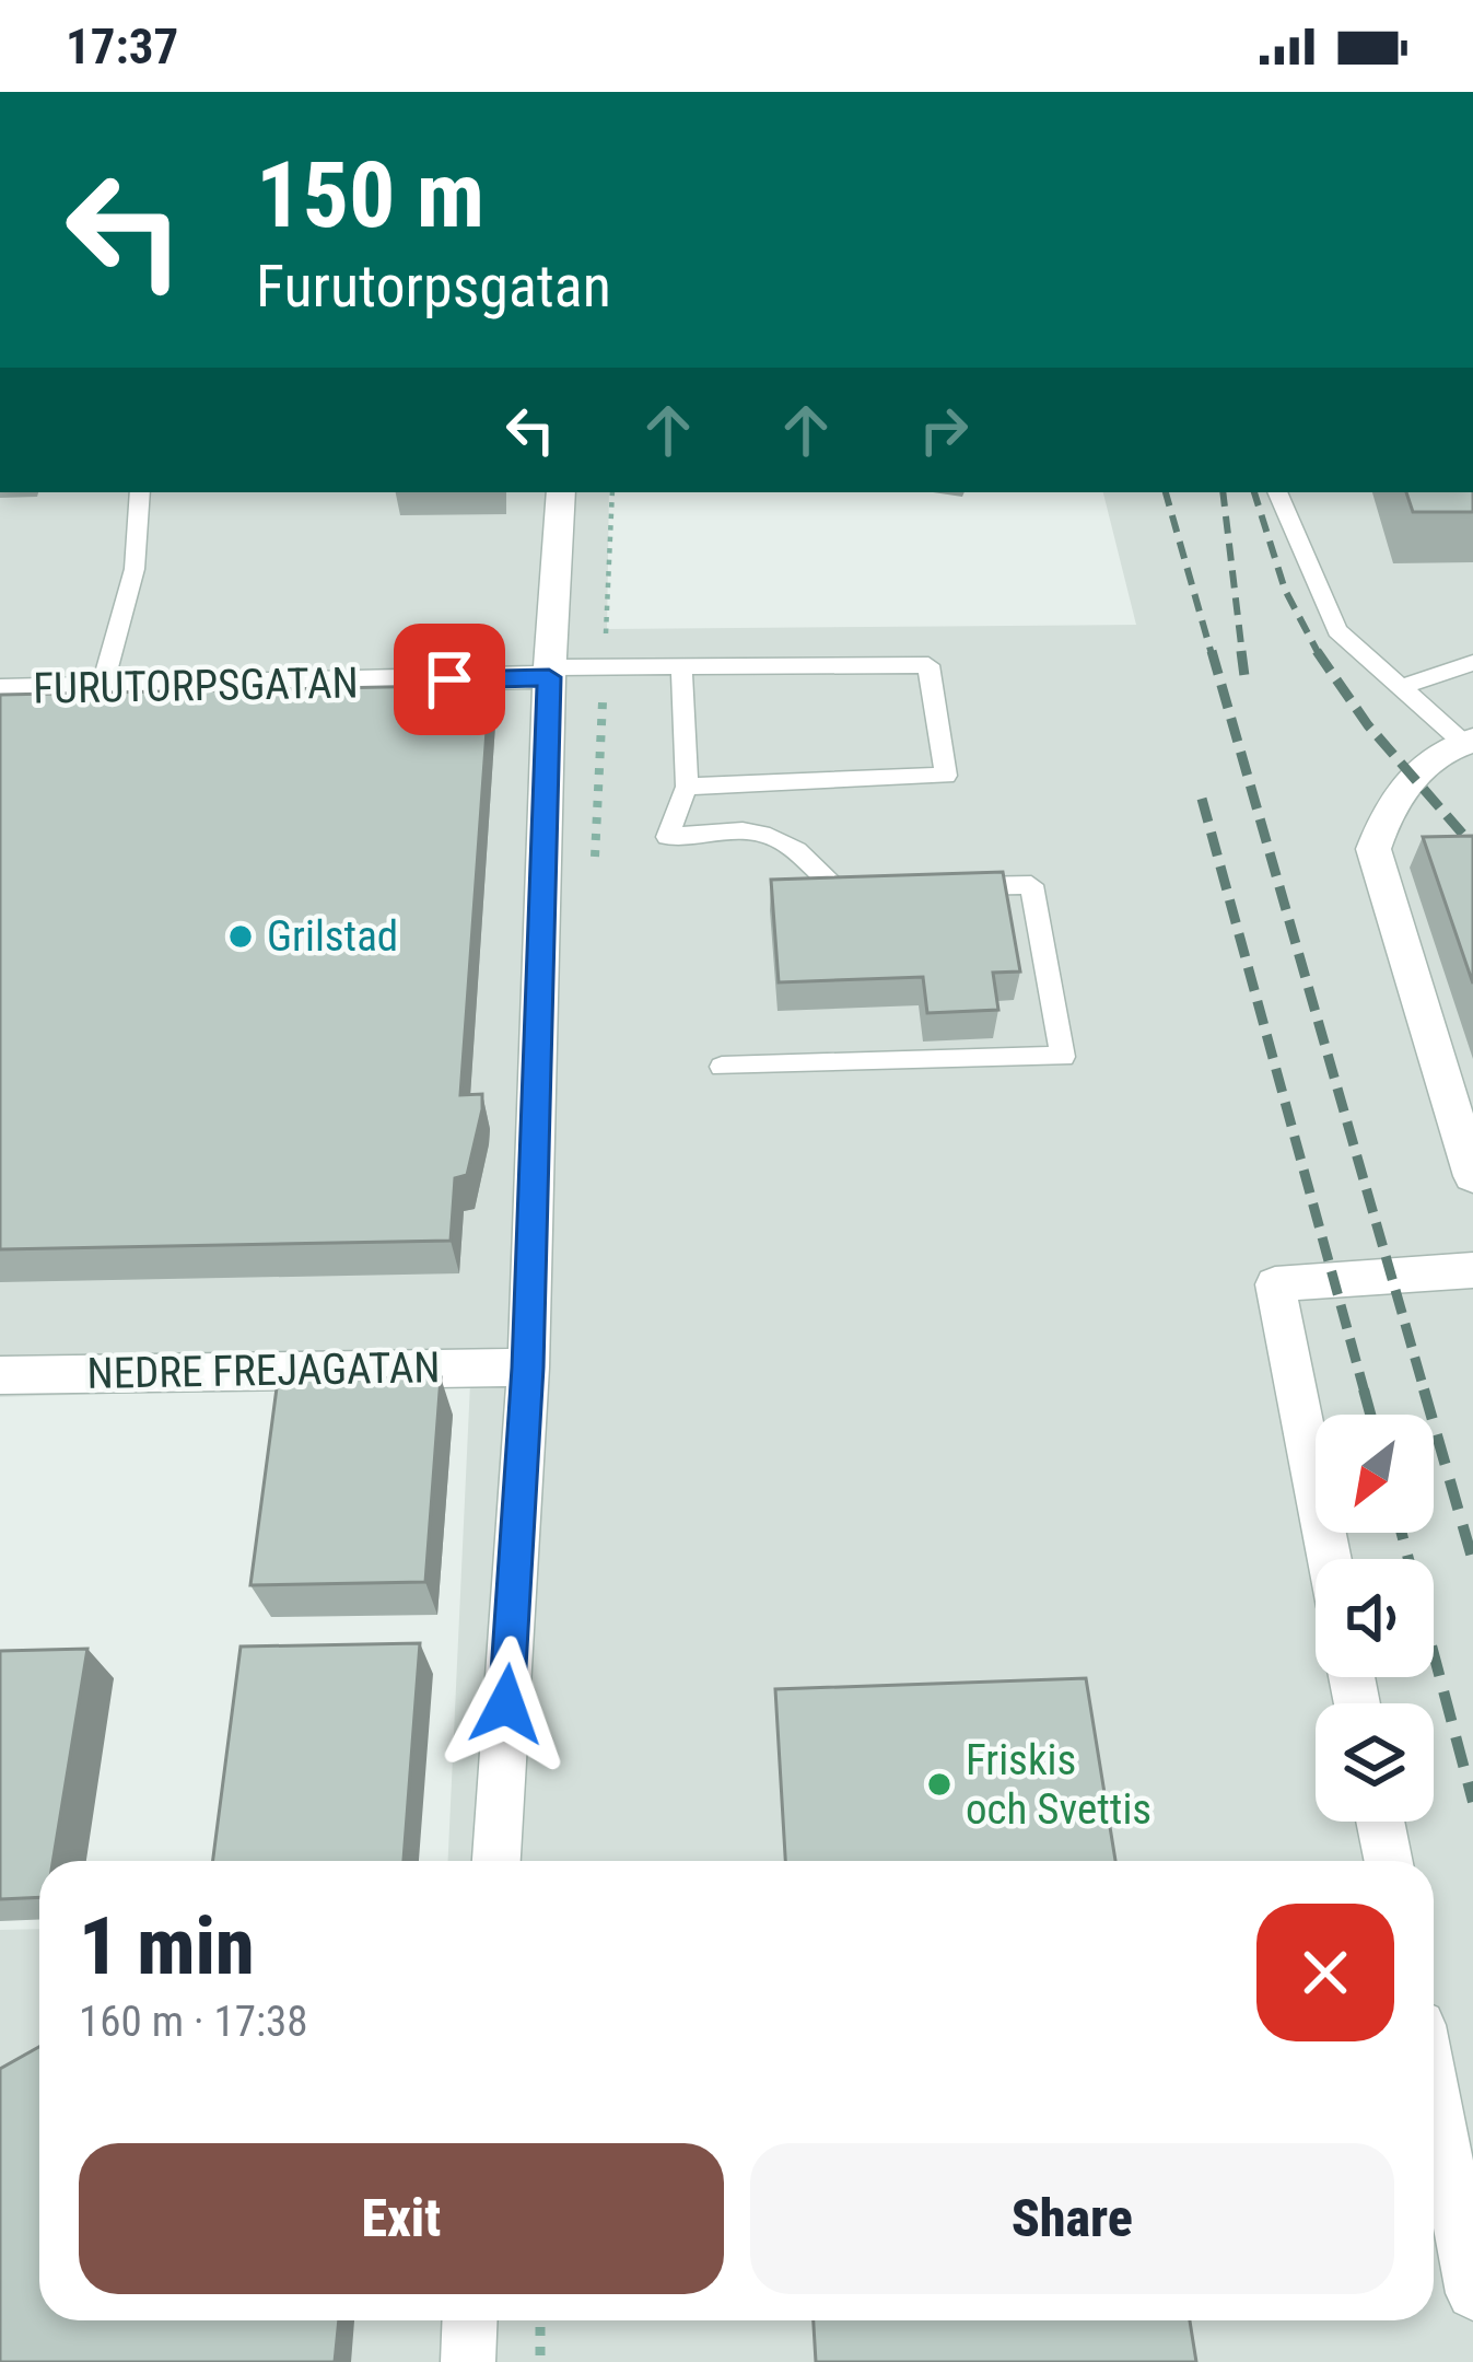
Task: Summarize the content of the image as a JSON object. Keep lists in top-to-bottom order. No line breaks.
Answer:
{"streets":{"street":["FURUTORPSGATAN","NEDRE FREJAGATAN"]},"places":["Grilstad","Friskis och Svettis"],"north":"bottom left","page":{"status":"17:37","turn":["150 m","Furutorpsgatan"],"heading":["1 min","160 m · 17:38"],"buttons":["Exit","Share"]}}
